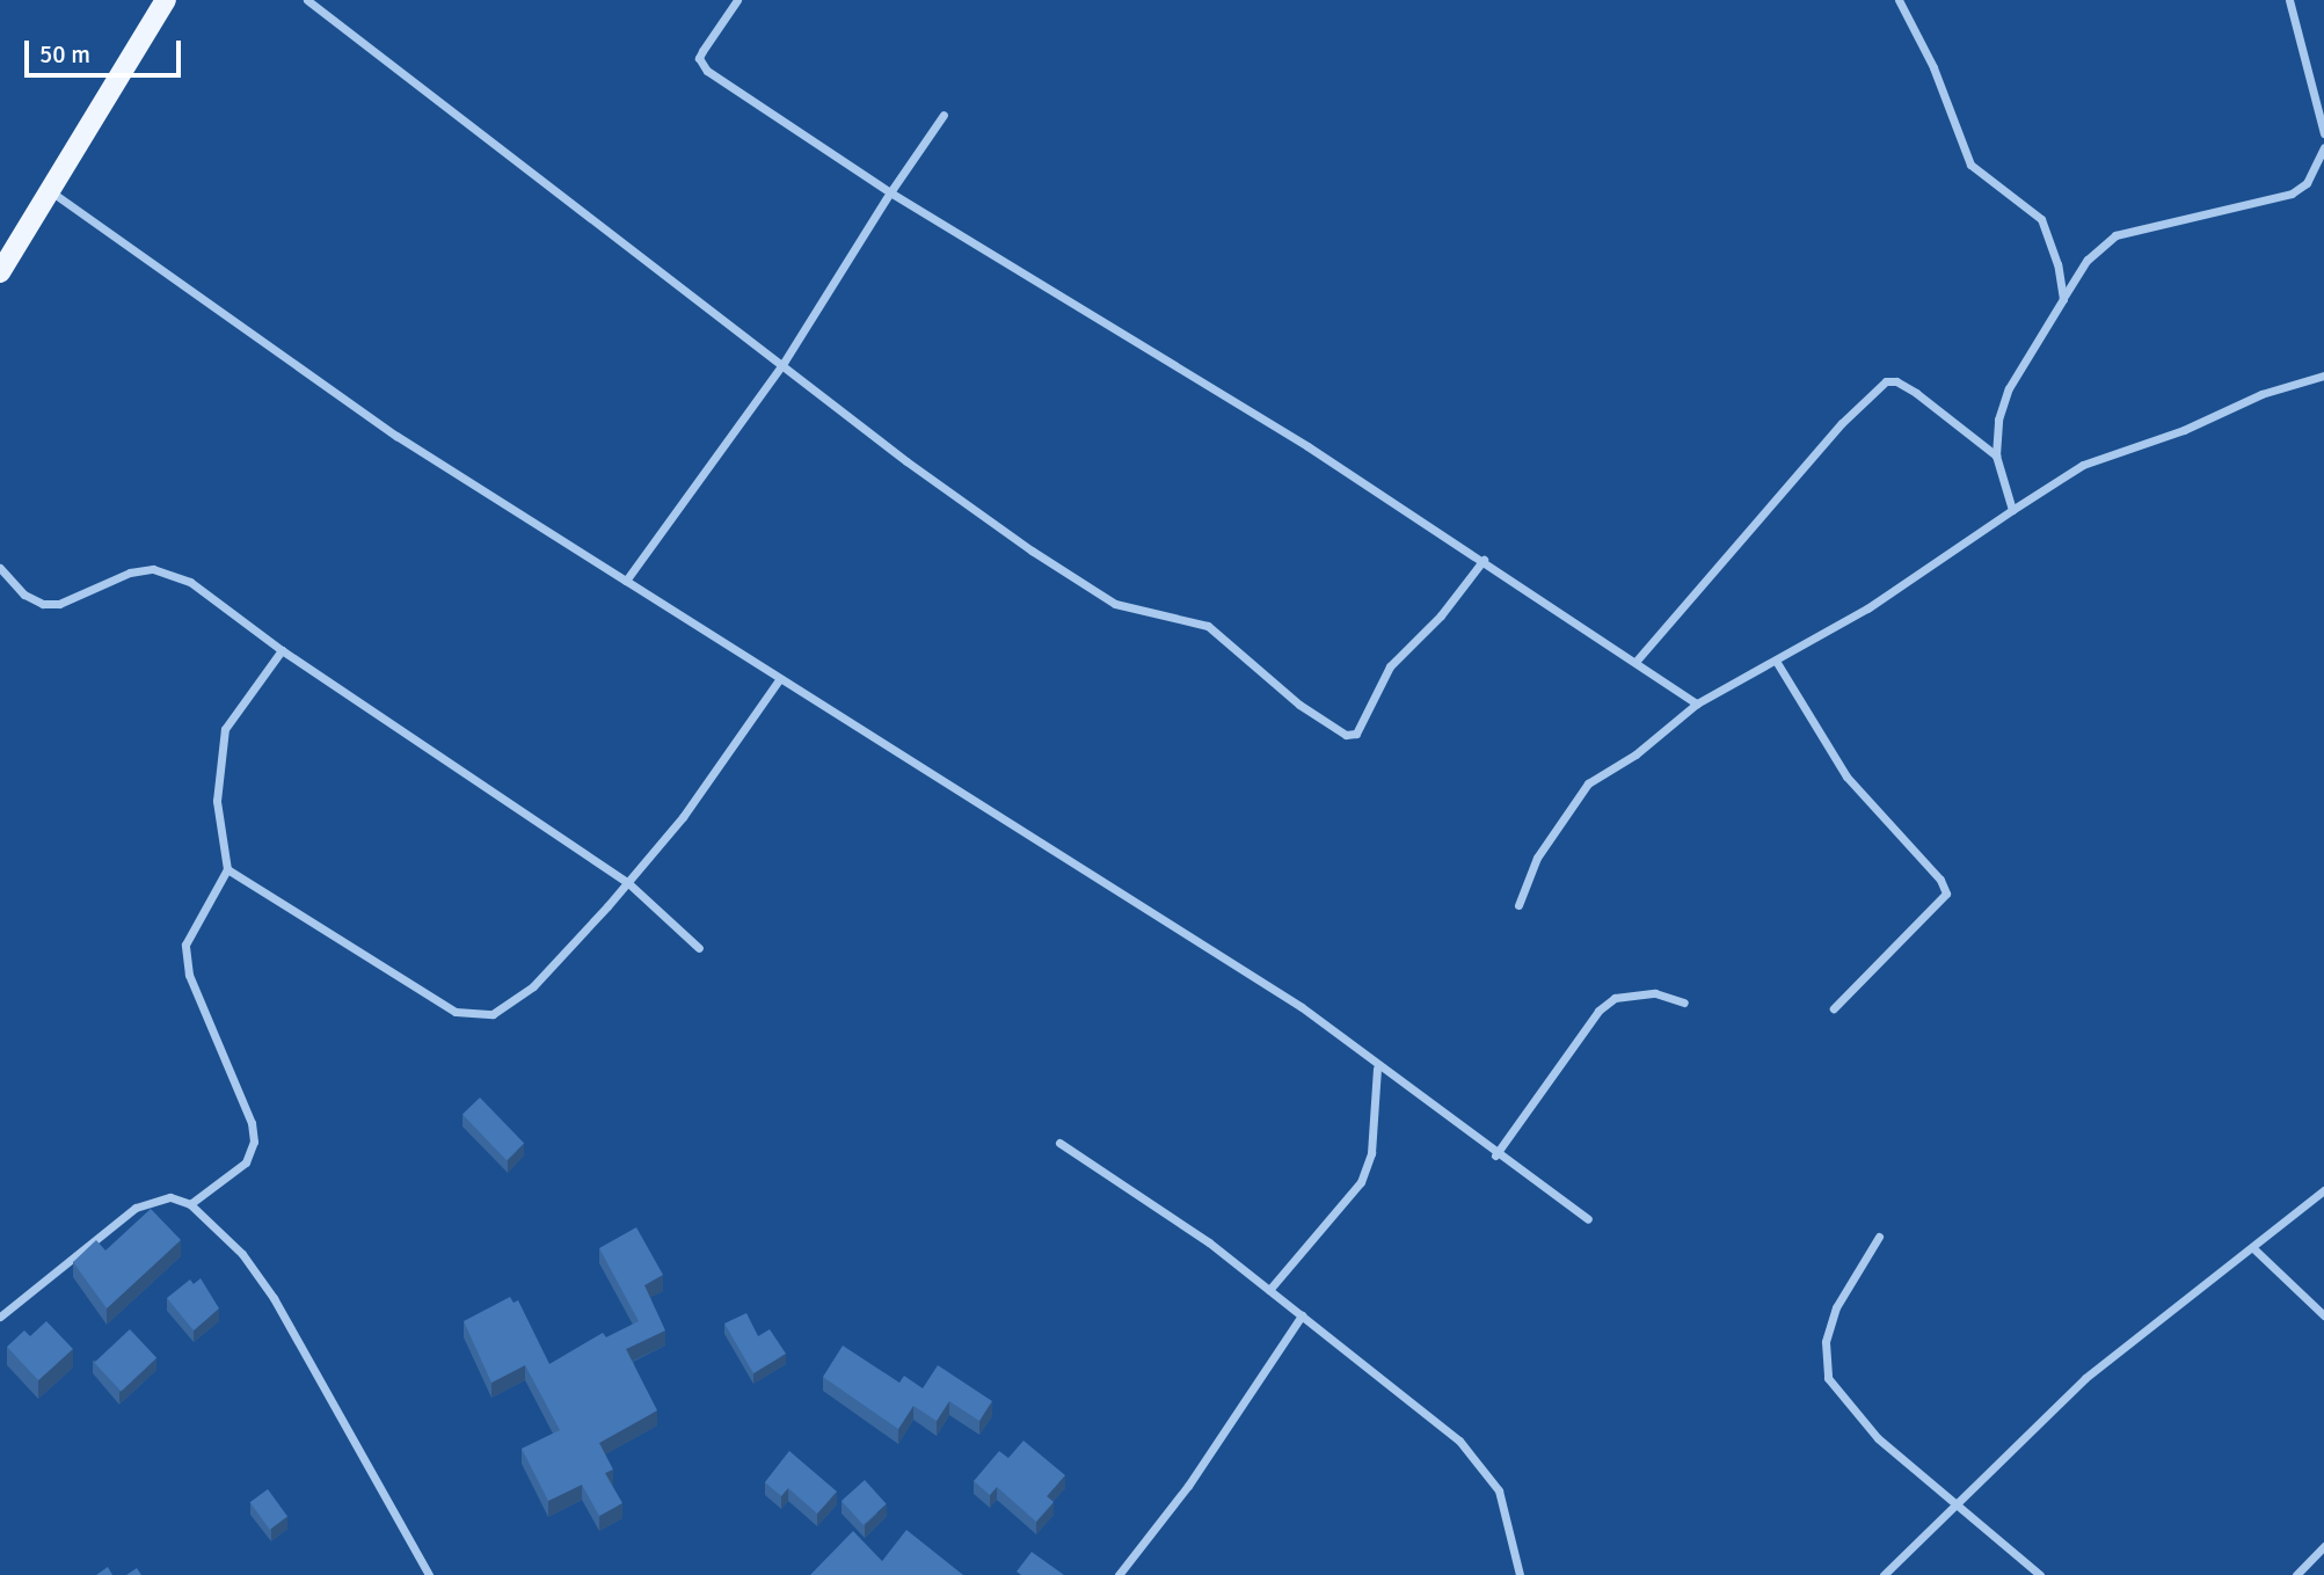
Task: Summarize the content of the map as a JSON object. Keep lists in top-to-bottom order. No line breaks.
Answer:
{"scale_bar":"50 m"}
